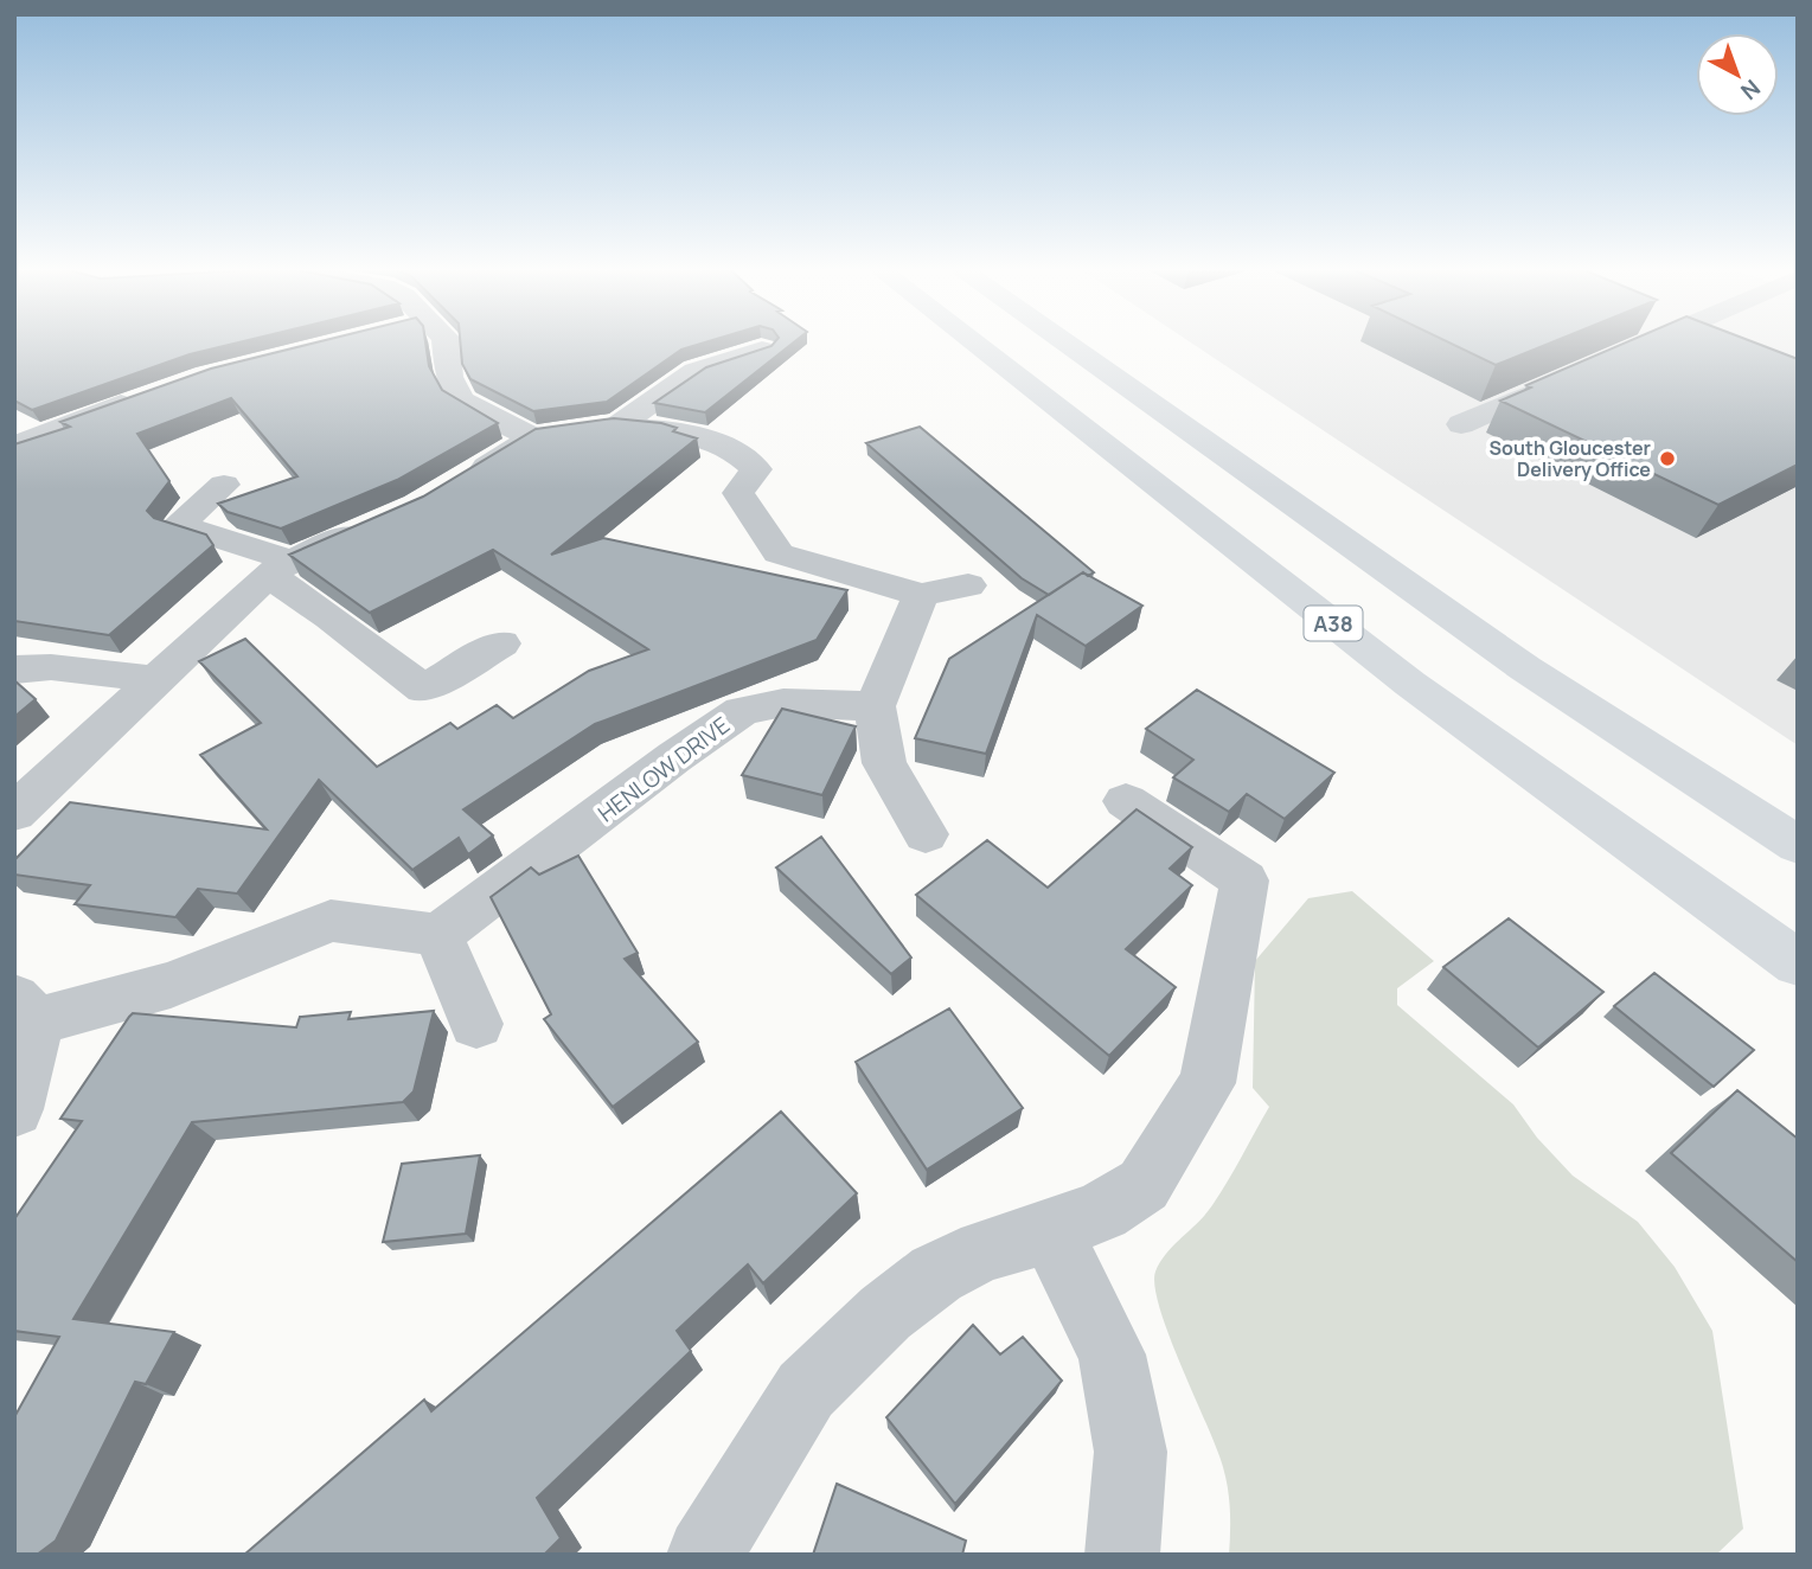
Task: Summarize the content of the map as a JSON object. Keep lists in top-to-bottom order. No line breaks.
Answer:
{"streets":{"highway":["A38"],"street":["HENLOW DRIVE"]},"places":["South Gloucester Delivery Office"],"north":"bottom right"}
